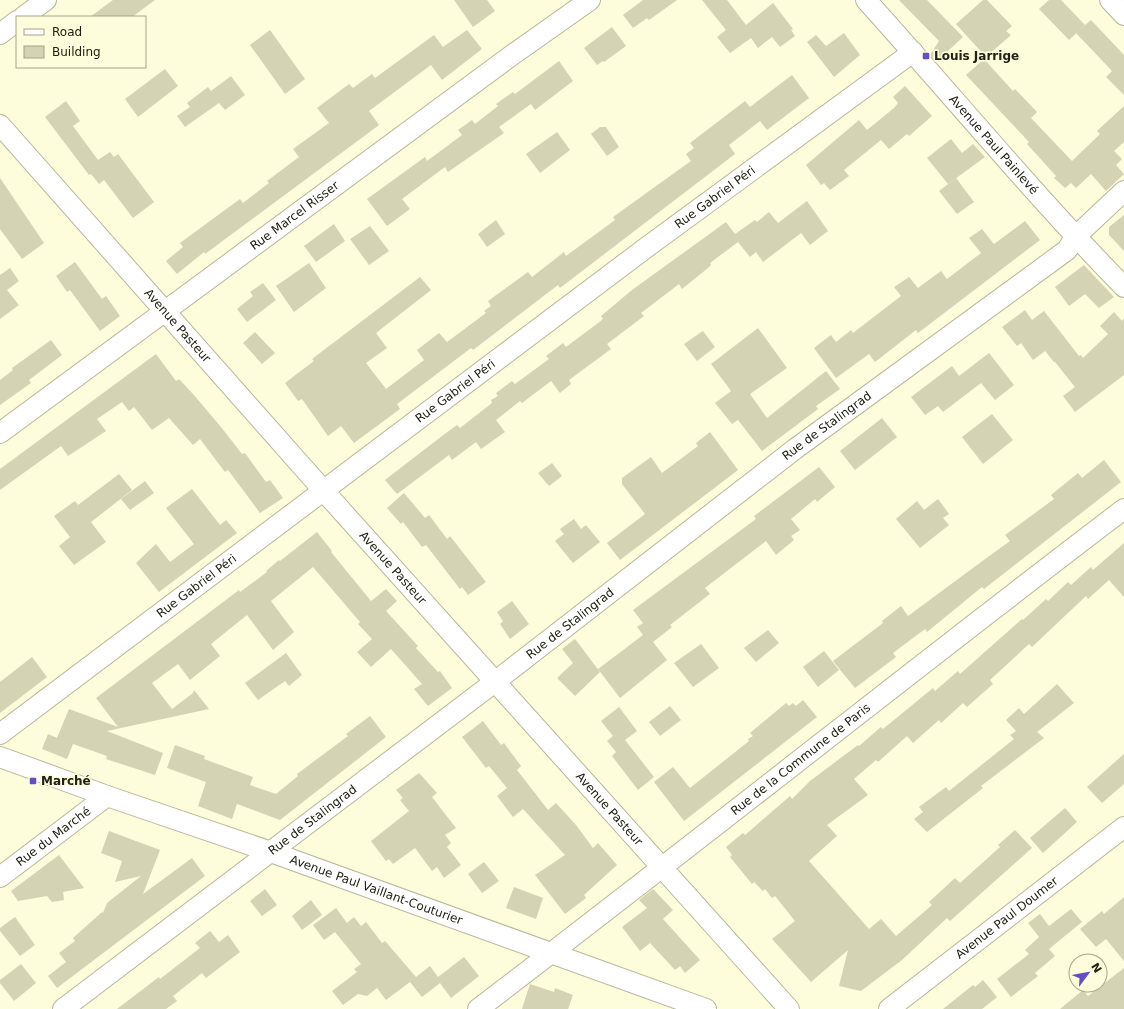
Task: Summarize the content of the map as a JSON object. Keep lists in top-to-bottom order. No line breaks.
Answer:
{"streets":{"street":["Avenue Paul Painlevé","Rue Gabriel Péri","Rue Marcel Risser","Avenue Pasteur","Rue de Stalingrad","Rue de la Commune de Paris","Rue du Marché","Avenue Paul Vaillant-Couturier","Avenue Paul Doumer"]},"crossings":[["Avenue Paul Painlevé","Rue Gabriel Péri"],["Avenue Paul Painlevé","Rue de Stalingrad"],["Rue Gabriel Péri","Avenue Pasteur"],["Rue Marcel Risser","Avenue Pasteur"],["Avenue Pasteur","Rue de Stalingrad"],["Avenue Pasteur","Rue de la Commune de Paris"],["Rue de Stalingrad","Avenue Paul Vaillant-Couturier"],["Rue de la Commune de Paris","Avenue Paul Vaillant-Couturier"],["Rue du Marché","Avenue Paul Vaillant-Couturier"]],"places":{"transit":["Louis Jarrige","Marché"]},"legend":["Road","Building"],"north":"top right"}
